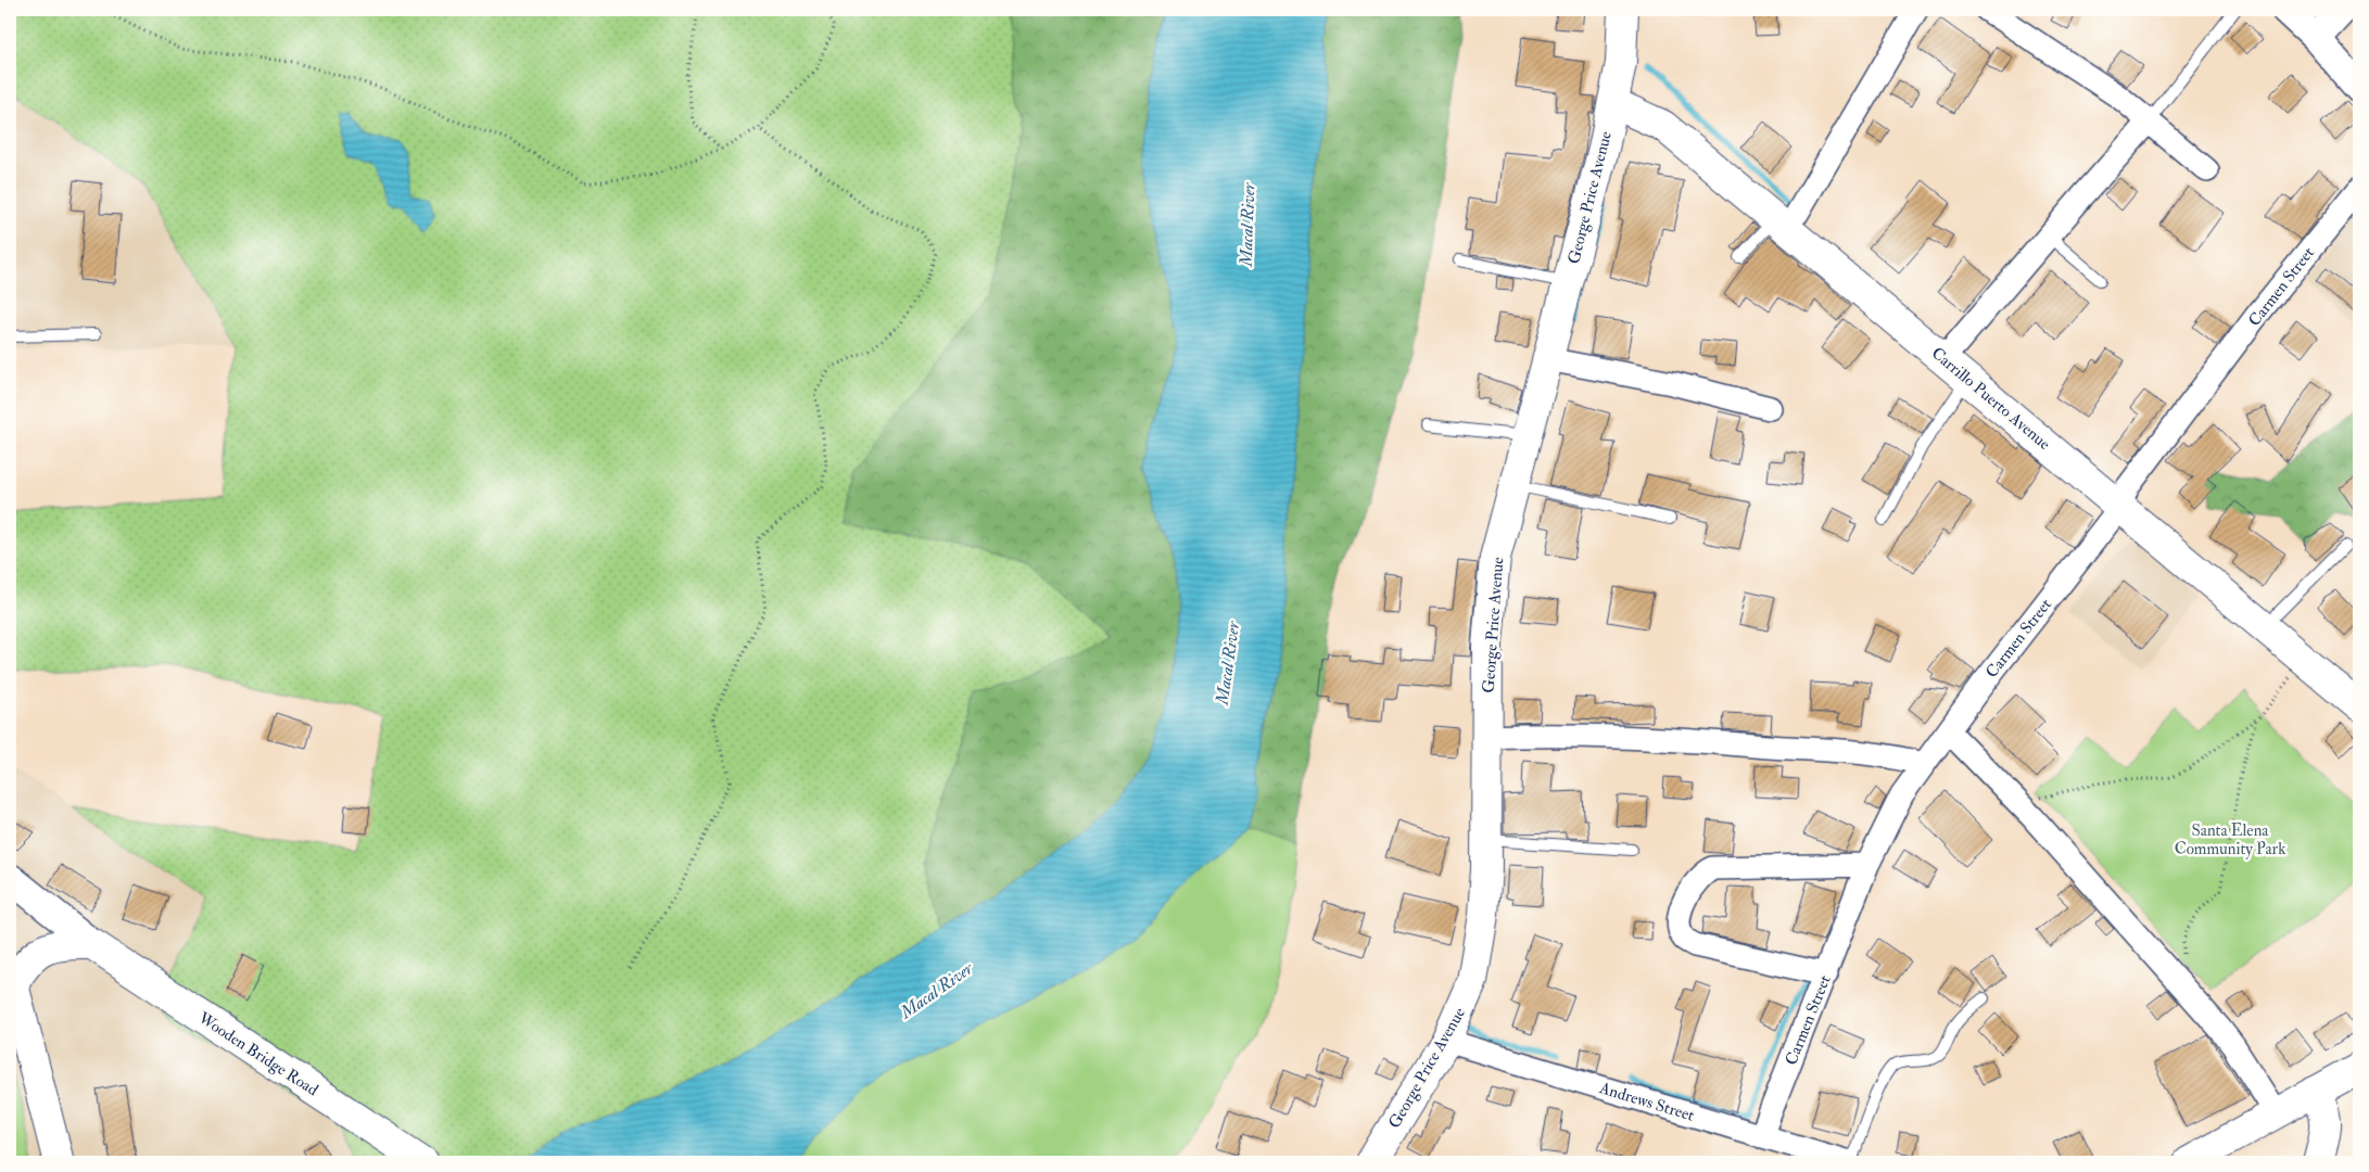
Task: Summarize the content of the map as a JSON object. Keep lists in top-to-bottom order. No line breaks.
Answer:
{"streets":{"main road":["George Price Avenue","Carrillo Puerto Avenue","Wooden Bridge Road"],"street":["Carmen Street","Andrews Street"]},"crossings":[["George Price Avenue","Carrillo Puerto Avenue"],["George Price Avenue","Andrews Street"],["Carmen Street","Carrillo Puerto Avenue"],["Carmen Street","Andrews Street"]],"water":["Macal River"],"parks":["Santa Elena Community Park"]}
